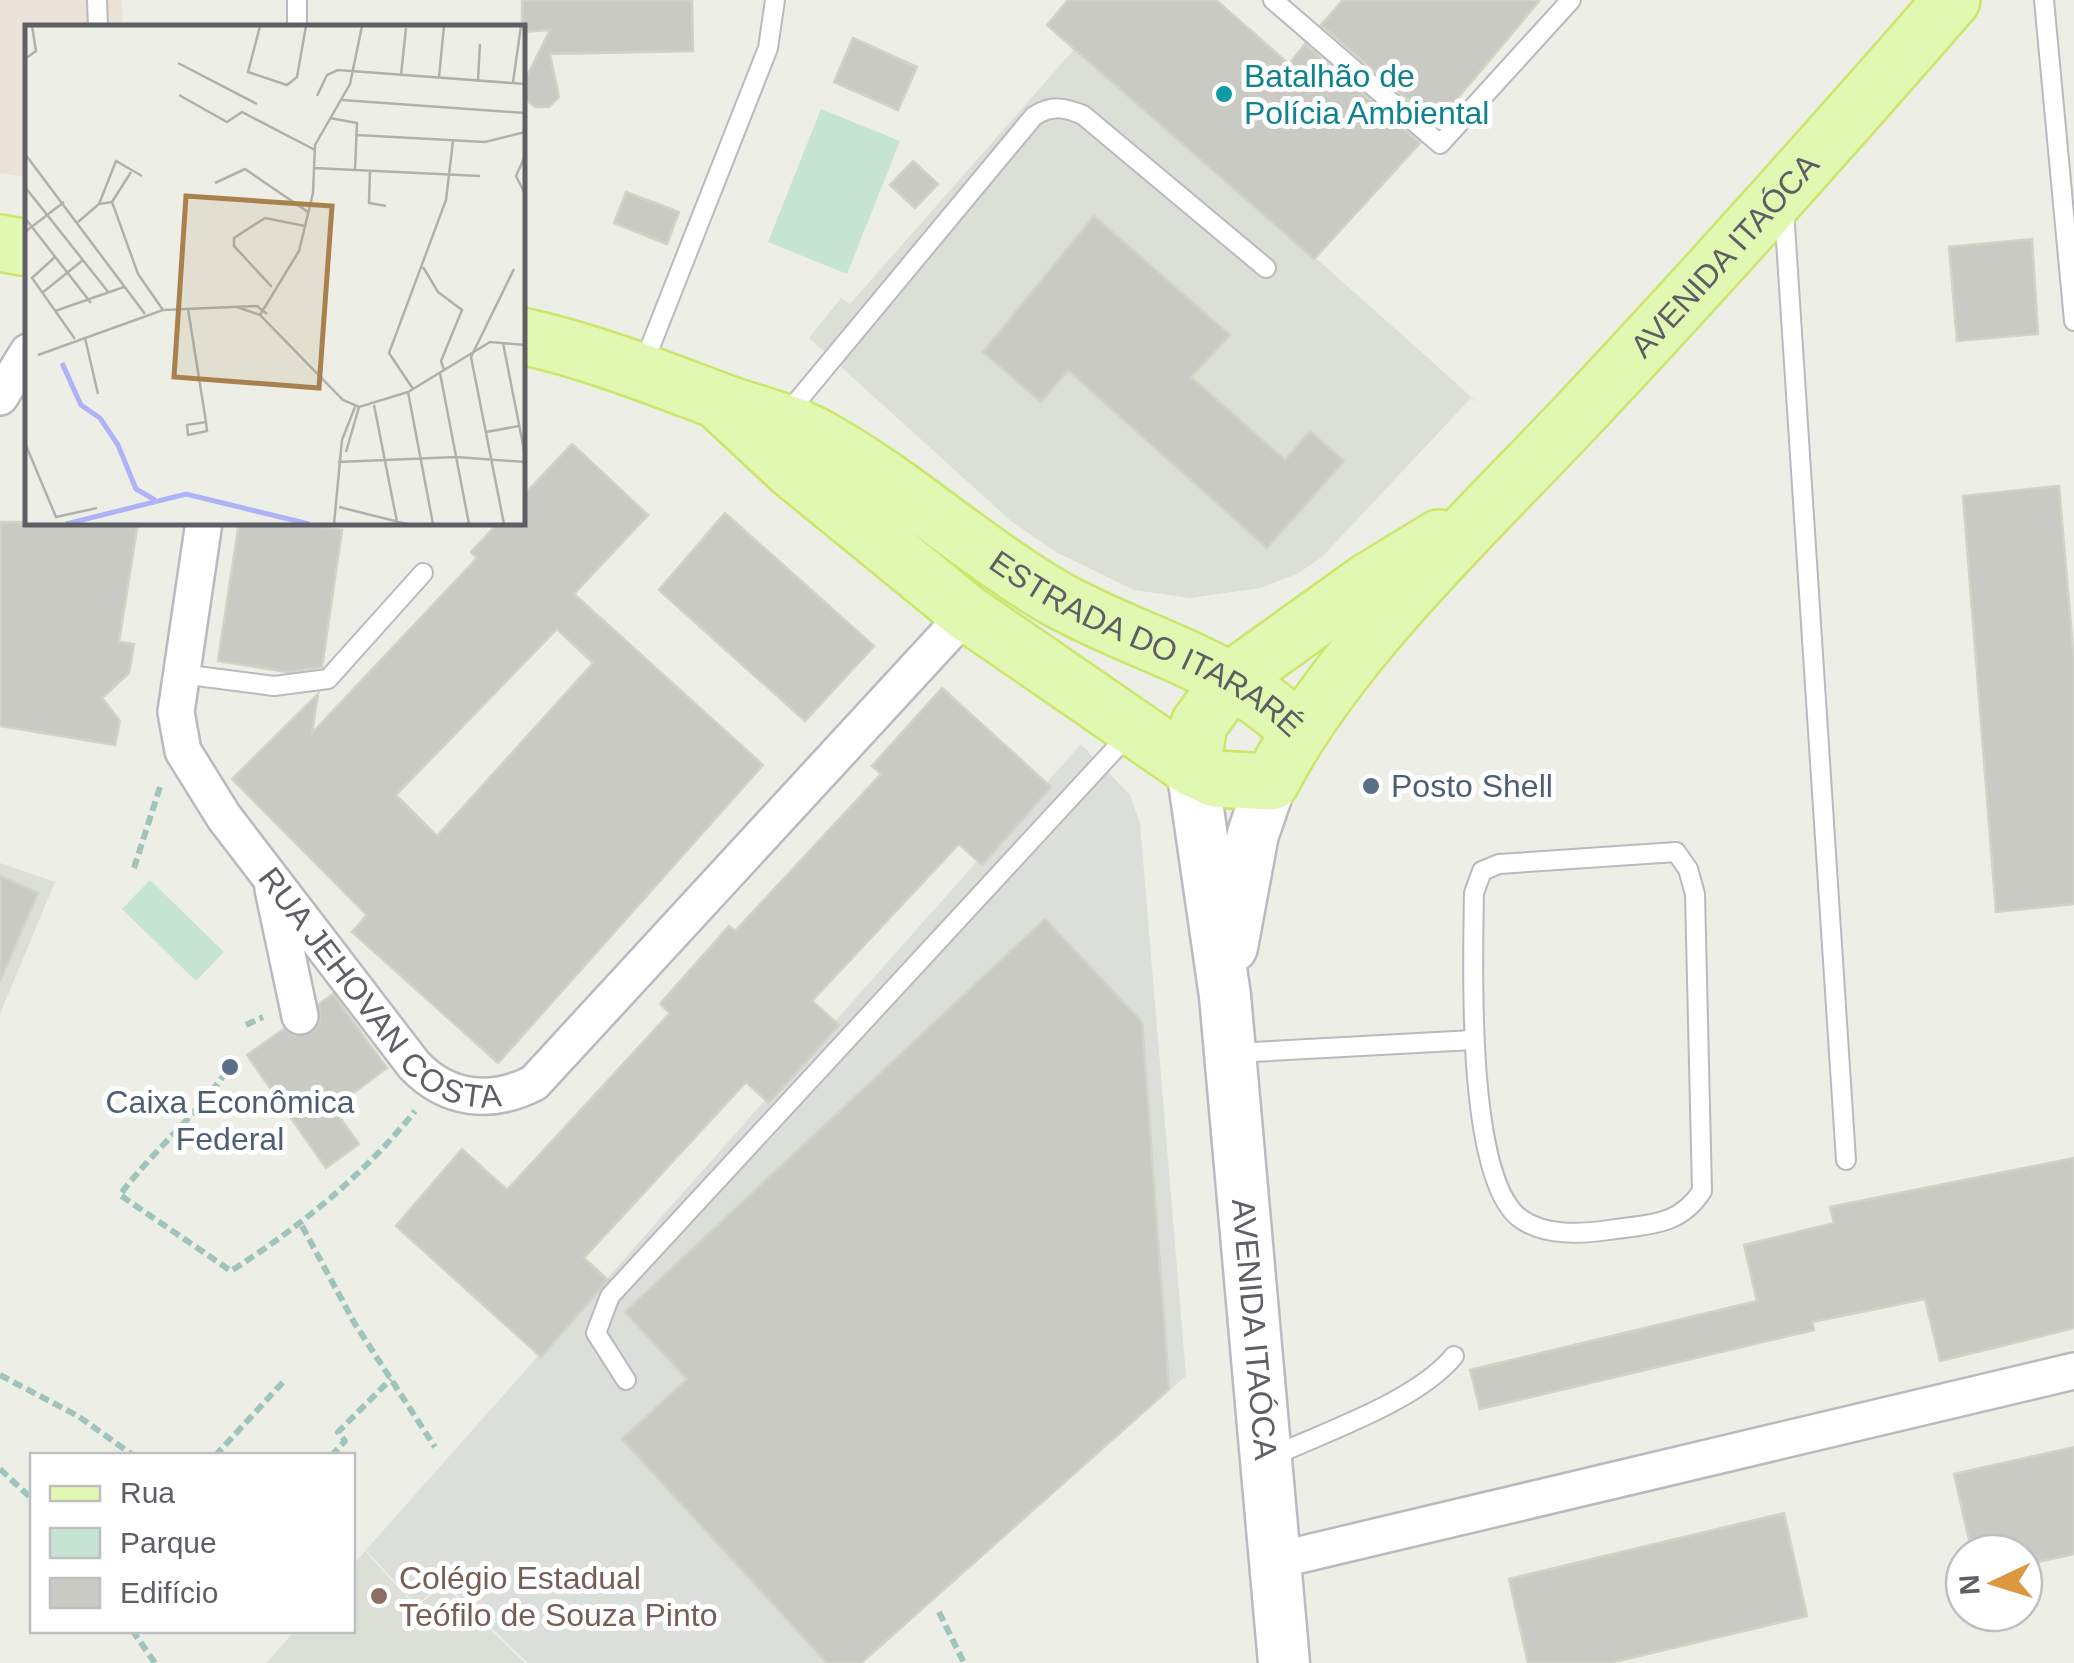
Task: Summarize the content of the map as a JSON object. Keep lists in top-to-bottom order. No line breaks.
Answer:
{"streets":{"main road":["AVENIDA ITAÓCA","ESTRADA DO ITARARÉ"],"street":["RUA JEHOVAN COSTA"]},"crossings":[["AVENIDA ITAÓCA","ESTRADA DO ITARARÉ"],["ESTRADA DO ITARARÉ","RUA JEHOVAN COSTA"]],"places":["Batalhão de Polícia Ambiental","Posto Shell","Caixa Econômica Federal","Colégio Estadual Teófilo de Souza Pinto"],"legend":["Rua","Parque","Edifício"],"north":"left"}
